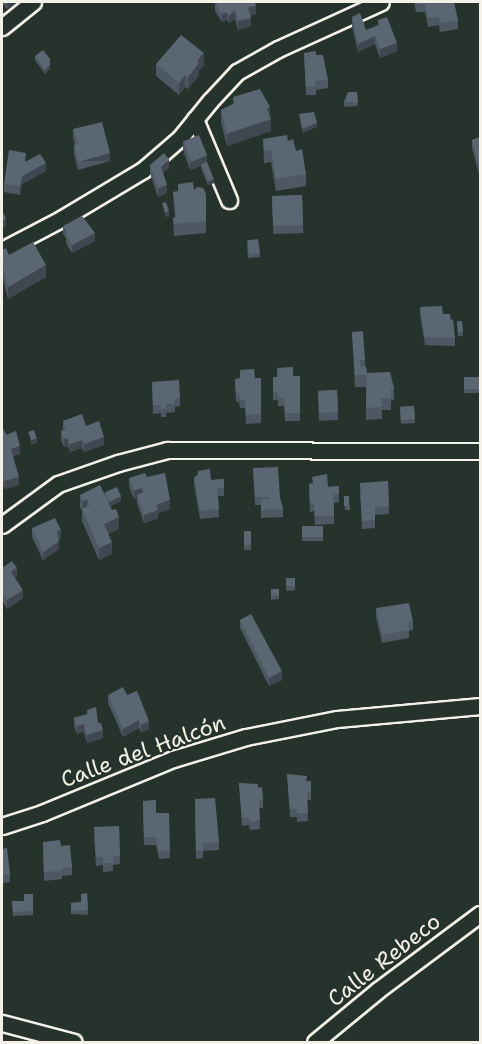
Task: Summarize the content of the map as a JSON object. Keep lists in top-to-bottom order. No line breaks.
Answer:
{"streets":{"street":["Calle del Halcón","Calle Rebeco"]}}
